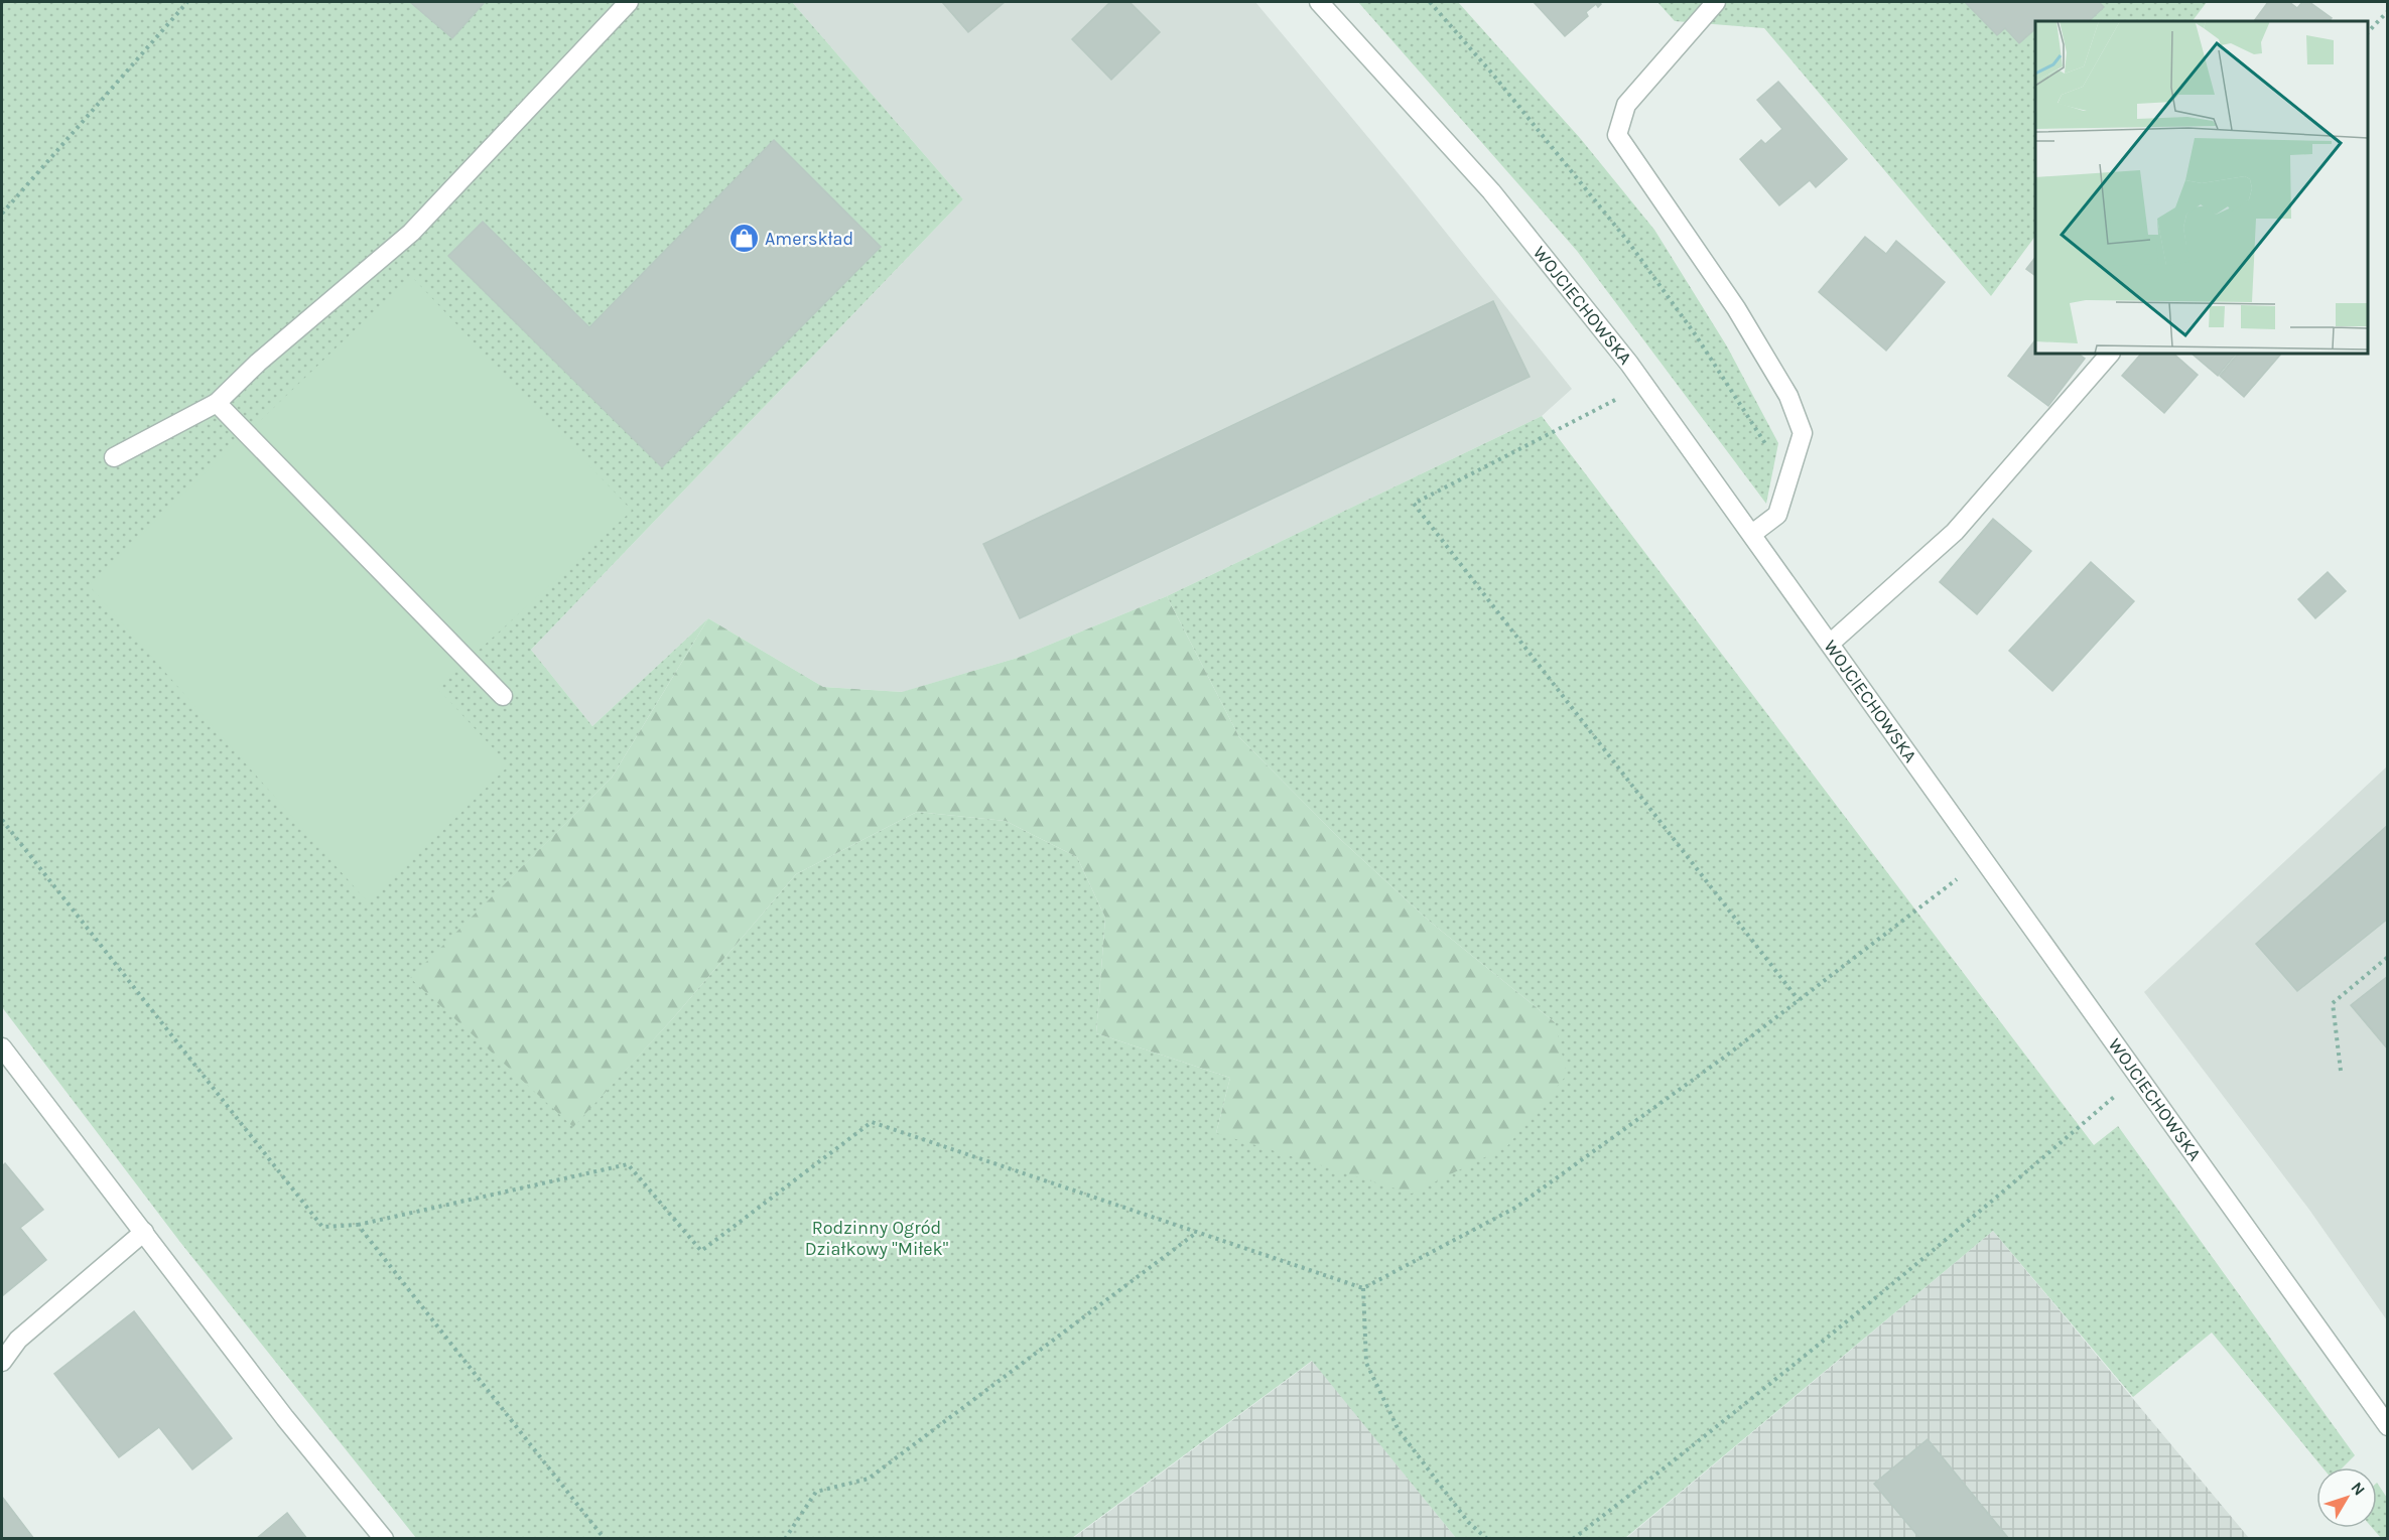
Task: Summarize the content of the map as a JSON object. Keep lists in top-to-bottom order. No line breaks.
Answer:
{"streets":{"street":["WOJCIECHOWSKA"]},"parks":["Rodzinny Ogród Działkowy \"Miłek\""],"places":{"shop":["Amerskład"]},"north":"top right"}
